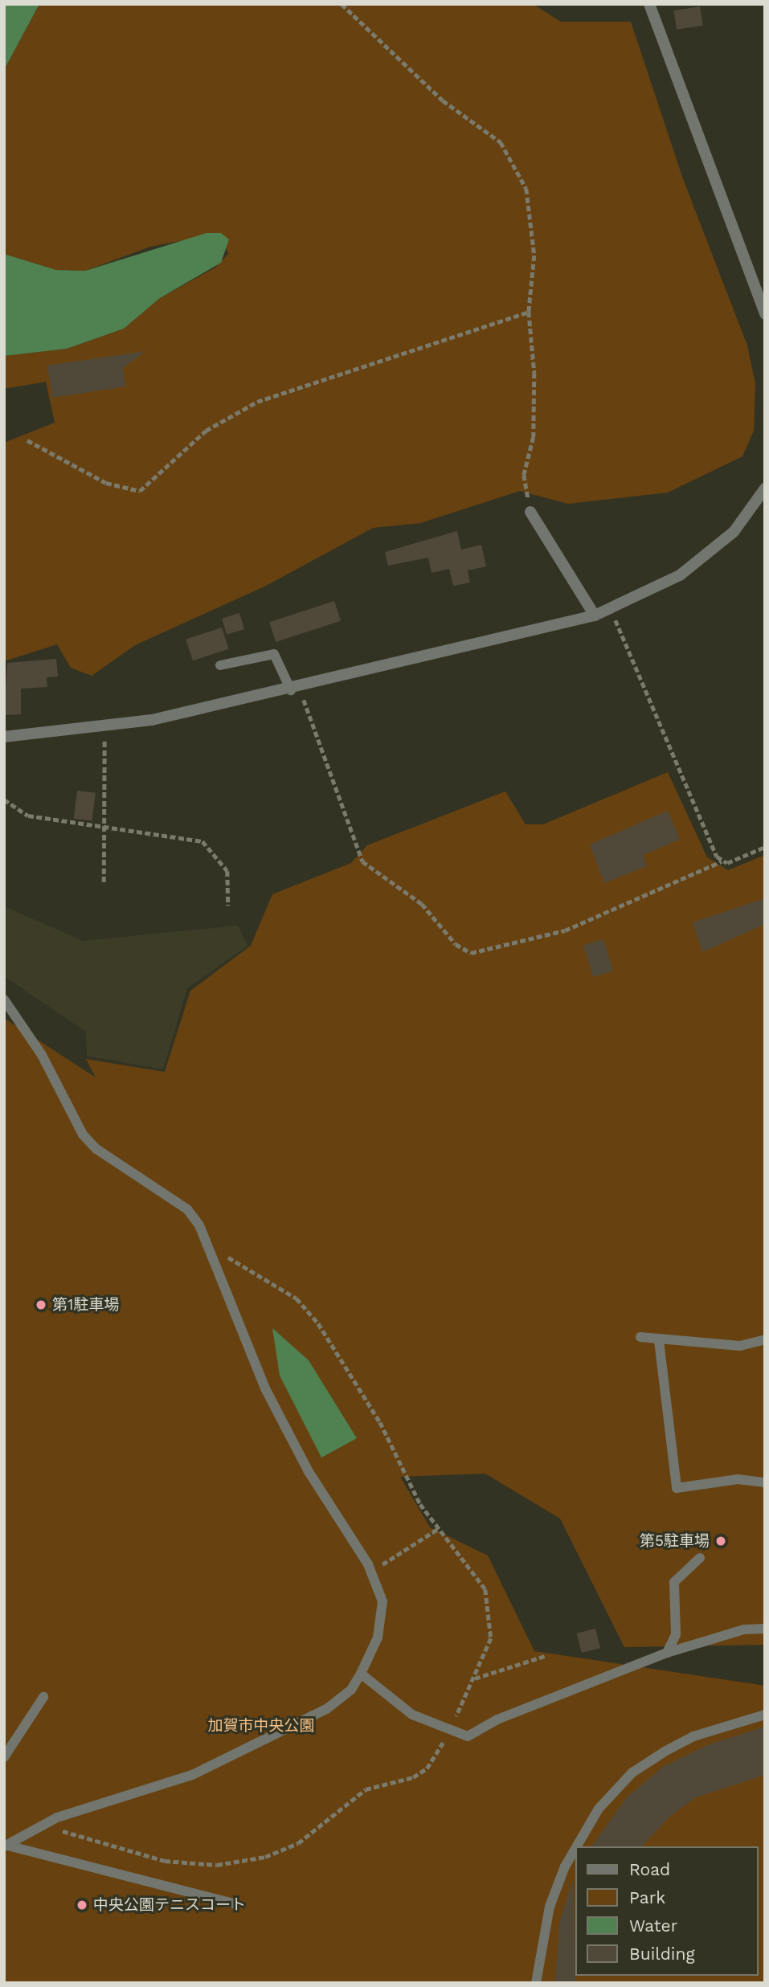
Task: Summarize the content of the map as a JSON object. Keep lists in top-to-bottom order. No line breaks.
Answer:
{"parks":["加賀市中央公園"],"places":["第1駐車場","第5駐車場","中央公園テニスコート"],"legend":["Road","Park","Water","Building"]}
